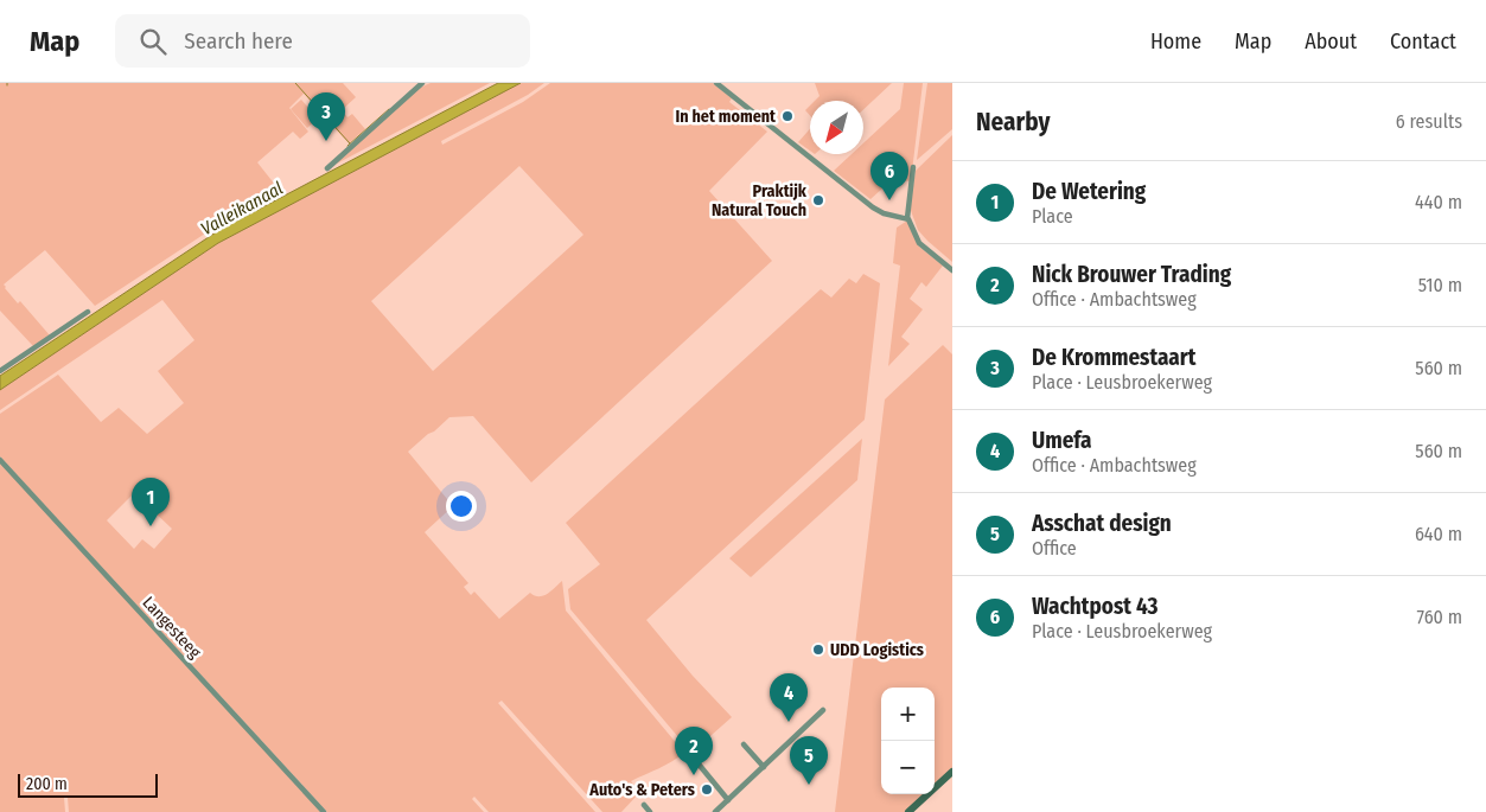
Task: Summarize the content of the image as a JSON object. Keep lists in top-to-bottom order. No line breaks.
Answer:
{"streets":{"street":["Langesteeg"]},"water":["Valleikanaal"],"places":["In het moment","Praktijk Natural Touch","UDD Logistics","Auto's & Peters"],"scale_bar":"200 m","north":"bottom left","page":{"header":"Map","search":"Search here","nav":["Home","Map","About","Contact"],"heading":["Nearby","6 results"],"pins":["3","6","1","4","2","5"],"list":[{"mark":"1","name":"De Wetering","note":"Place","value":"440 m"},{"mark":"2","name":"Nick Brouwer Trading","note":"Office · Ambachtsweg","value":"510 m"},{"mark":"3","name":"De Krommestaart","note":"Place · Leusbroekerweg","value":"560 m"},{"mark":"4","name":"Umefa","note":"Office · Ambachtsweg","value":"560 m"},{"mark":"5","name":"Asschat design","note":"Office","value":"640 m"},{"mark":"6","name":"Wachtpost 43","note":"Place · Leusbroekerweg","value":"760 m"}],"map_buttons":["+","−"],"scale":"200 m"}}
